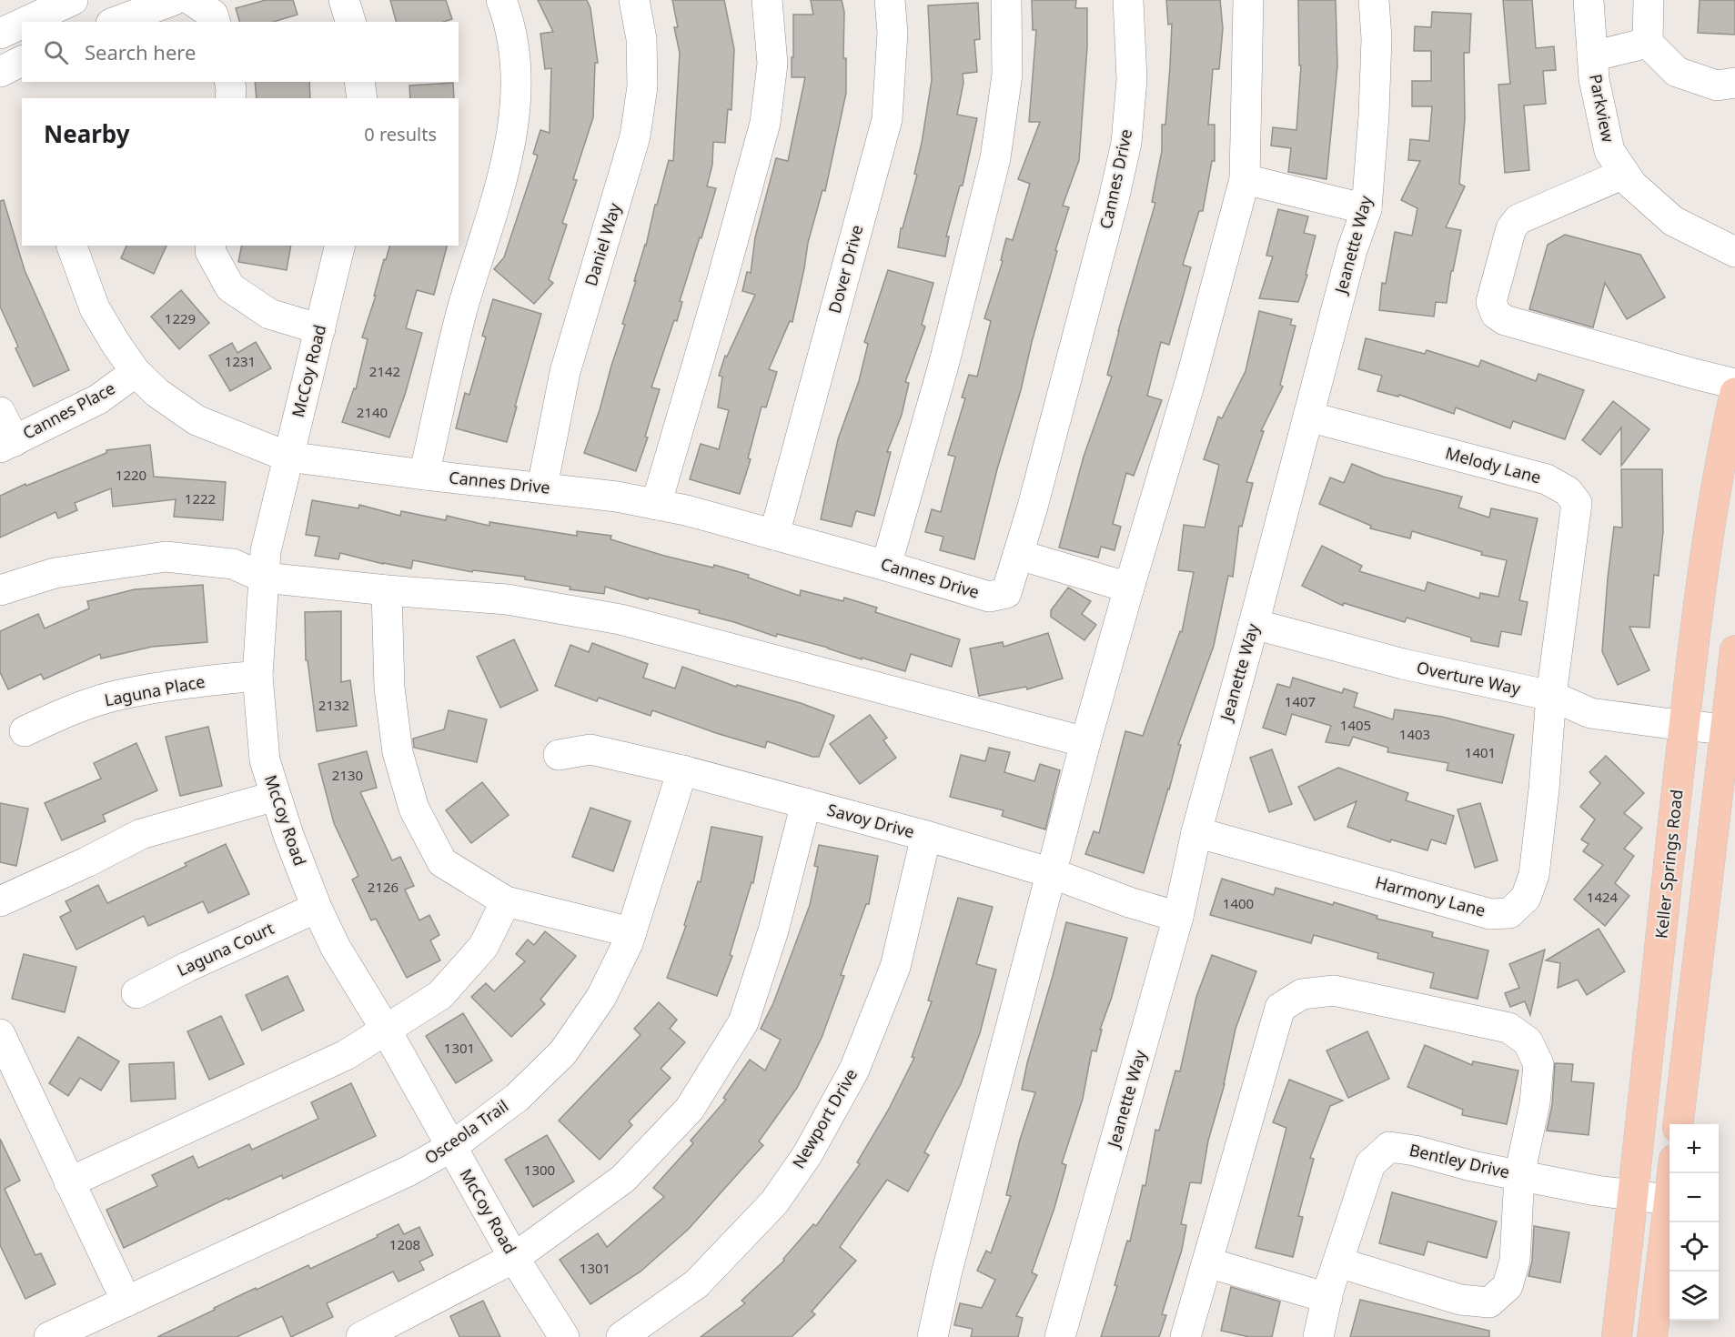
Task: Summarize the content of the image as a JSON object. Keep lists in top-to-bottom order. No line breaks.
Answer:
{"streets":{"main road":["Keller Springs Road"],"street":["Parkview","Cannes Drive","Daniel Way","Jeanette Way","Dover Drive","McCoy Road","Cannes Place","Melody Lane","Overture Way","Laguna Place","Savoy Drive","Harmony Lane","Laguna Court","Newport Drive","Osceola Trail","Bentley Drive"]},"crossings":[["Cannes Drive","Daniel Way"],["Cannes Drive","Dover Drive"],["Cannes Drive","McCoy Road"],["Cannes Drive","Cannes Place"],["Jeanette Way","Melody Lane"],["Jeanette Way","Overture Way"],["Jeanette Way","Savoy Drive"],["Jeanette Way","Harmony Lane"],["McCoy Road","Laguna Place"],["McCoy Road","Laguna Court"],["McCoy Road","Osceola Trail"],["Melody Lane","Overture Way"],["Melody Lane","Harmony Lane"],["Overture Way","Keller Springs Road"],["Overture Way","Harmony Lane"],["Savoy Drive","Newport Drive"],["Savoy Drive","Osceola Trail"],["Keller Springs Road","Bentley Drive"]],"house_numbers":["1229","1231","2142","2140","1220","1222","1407","2132","1405","1403","1401","2130","2126","1424","1400","1301","1300","1208","1301"],"page":{"search":"Search here","heading":["Nearby","0 results"],"map_buttons":["+","−"]}}
